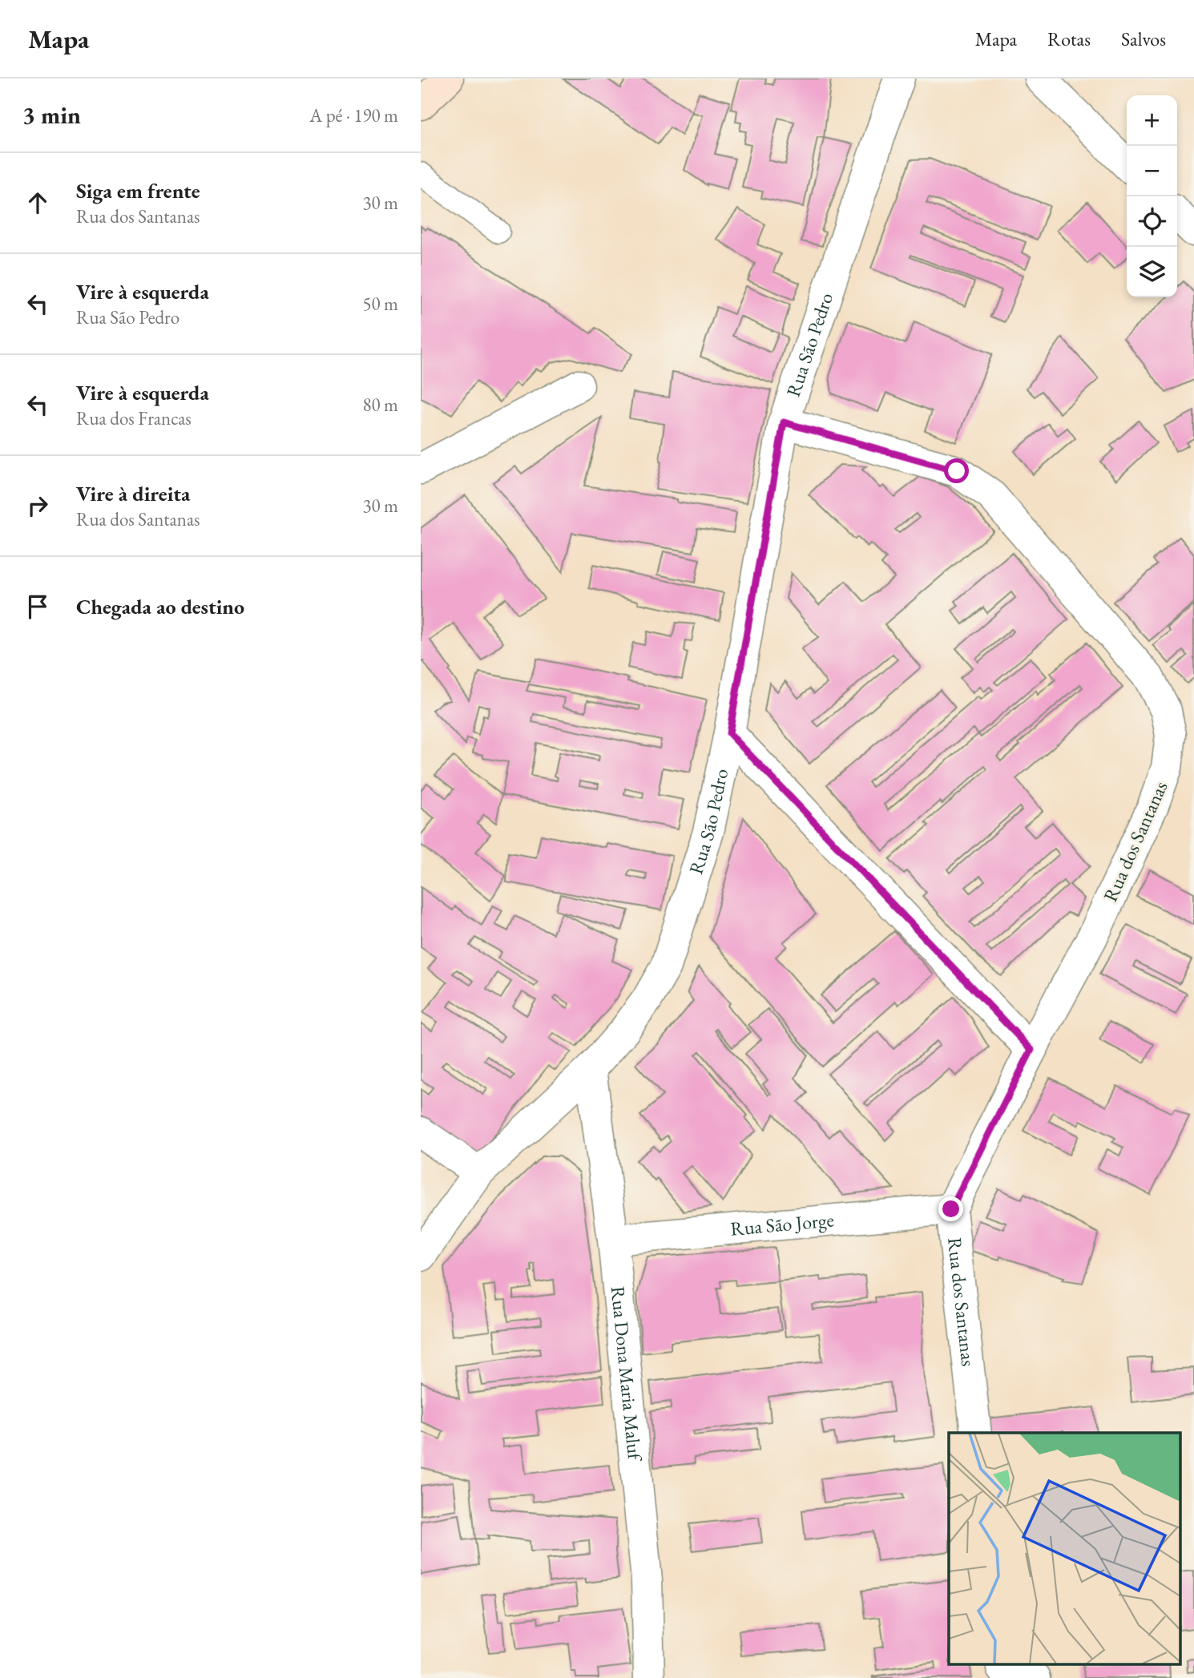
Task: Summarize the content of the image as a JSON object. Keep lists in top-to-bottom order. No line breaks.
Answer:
{"streets":{"street":["Rua São Pedro","Rua dos Santanas","Rua São Jorge","Rua Dona Maria Maluf"]},"crossings":[["Rua São Pedro","Rua dos Santanas"],["Rua São Pedro","Rua Dona Maria Maluf"],["Rua dos Santanas","Rua São Jorge"],["Rua São Jorge","Rua Dona Maria Maluf"]],"page":{"header":"Mapa","nav":["Mapa","Rotas","Salvos"],"heading":["3 min","A pé · 190 m"],"map_buttons":["+","−"],"list":[["Siga em frente","Rua dos Santanas","30 m"],["Vire à esquerda","Rua São Pedro","50 m"],["Vire à esquerda","Rua dos Francas","80 m"],["Vire à direita","Rua dos Santanas","30 m"],"Chegada ao destino"]}}
